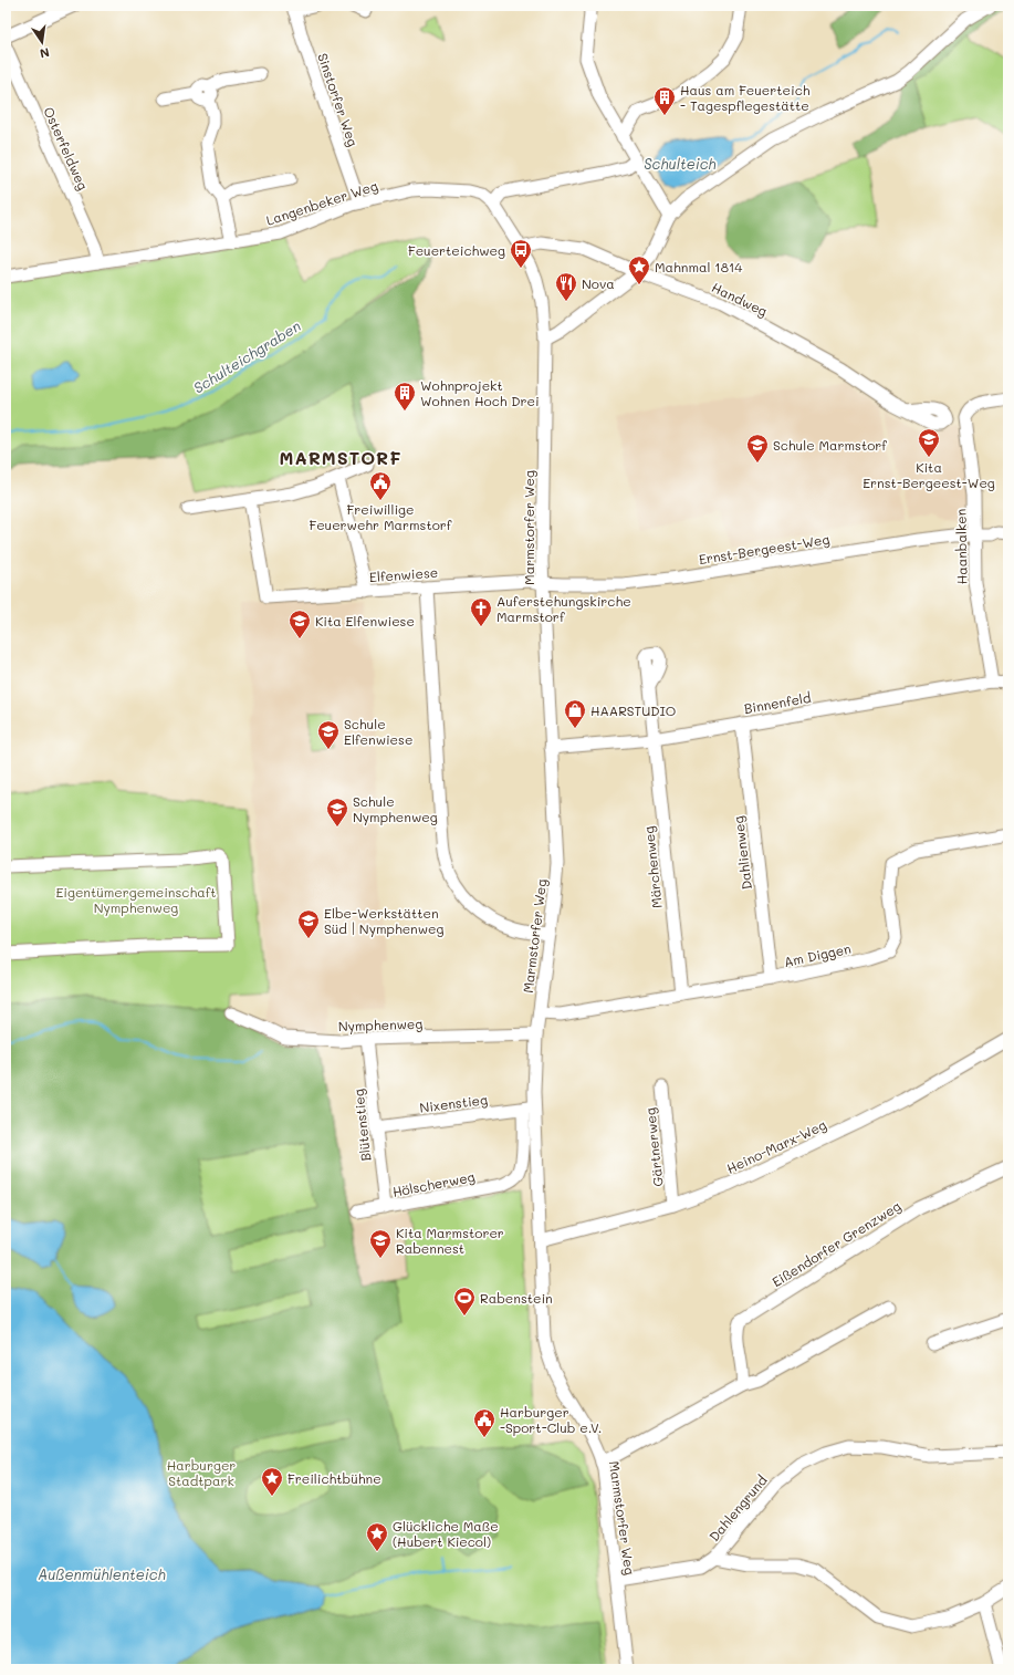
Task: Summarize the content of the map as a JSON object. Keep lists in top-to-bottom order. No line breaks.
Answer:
{"streets":{"street":["Sinstorfer Weg","Osterfeldweg","Langenbeker Weg","Handweg","Marmstorfer Weg","Haanbalken","Ernst-Bergeest-Weg","Elfenwiese","Binnenfeld","Dahlienweg","Märchenweg","Am Diggen","Nymphenweg","Nixenstieg","Blütenstieg","Heino-Marx-Weg","Gärtnerweg","Hölscherweg","Eißendorfer Grenzweg","Dahlengrund"]},"crossings":[["Sinstorfer Weg","Langenbeker Weg"],["Osterfeldweg","Langenbeker Weg"],["Langenbeker Weg","Marmstorfer Weg"],["Handweg","Marmstorfer Weg"],["Marmstorfer Weg","Ernst-Bergeest-Weg"],["Marmstorfer Weg","Elfenwiese"],["Marmstorfer Weg","Binnenfeld"],["Marmstorfer Weg","Am Diggen"],["Marmstorfer Weg","Nymphenweg"],["Marmstorfer Weg","Nixenstieg"],["Marmstorfer Weg","Heino-Marx-Weg"],["Marmstorfer Weg","Hölscherweg"],["Marmstorfer Weg","Dahlengrund"],["Haanbalken","Ernst-Bergeest-Weg"],["Haanbalken","Binnenfeld"],["Ernst-Bergeest-Weg","Elfenwiese"],["Binnenfeld","Dahlienweg"],["Binnenfeld","Märchenweg"],["Dahlienweg","Am Diggen"],["Märchenweg","Am Diggen"],["Nymphenweg","Blütenstieg"],["Nixenstieg","Blütenstieg"],["Blütenstieg","Hölscherweg"],["Heino-Marx-Weg","Gärtnerweg"]],"districts":["MARMSTORF"],"water":["Schulteich","Schulteichgraben","Außenmühlenteich"],"parks":["Eigentümergemeinschaft Nymphenweg","Harburger Stadtpark"],"places":{"building":["Haus am Feuerteich - Tagespflegestätte","Wohnprojekt Wohnen Hoch Drei"],"bus stop":["Feuerteichweg"],"place":["Mahnmal 1814","Freilichtbühne","Glückliche Maße (Hubert Kiecol)"],"restaurant":["Nova"],"school or university":["Kita Ernst-Bergeest-Weg","Schule Marmstorf","Kita Elfenwiese","Schule Elfenwiese","Schule Nymphenweg","Elbe-Werkstätten Süd | Nymphenweg","Kita Marmstorer Rabennest"],"public building":["Freiwillige Feuerwehr Marmstorf","Harburger -Sport-Club e.V."],"church":["Auferstehungskirche Marmstorf"],"shop":["HAARSTUDIO"],"sports":["Rabenstein"]},"north":"bottom"}
